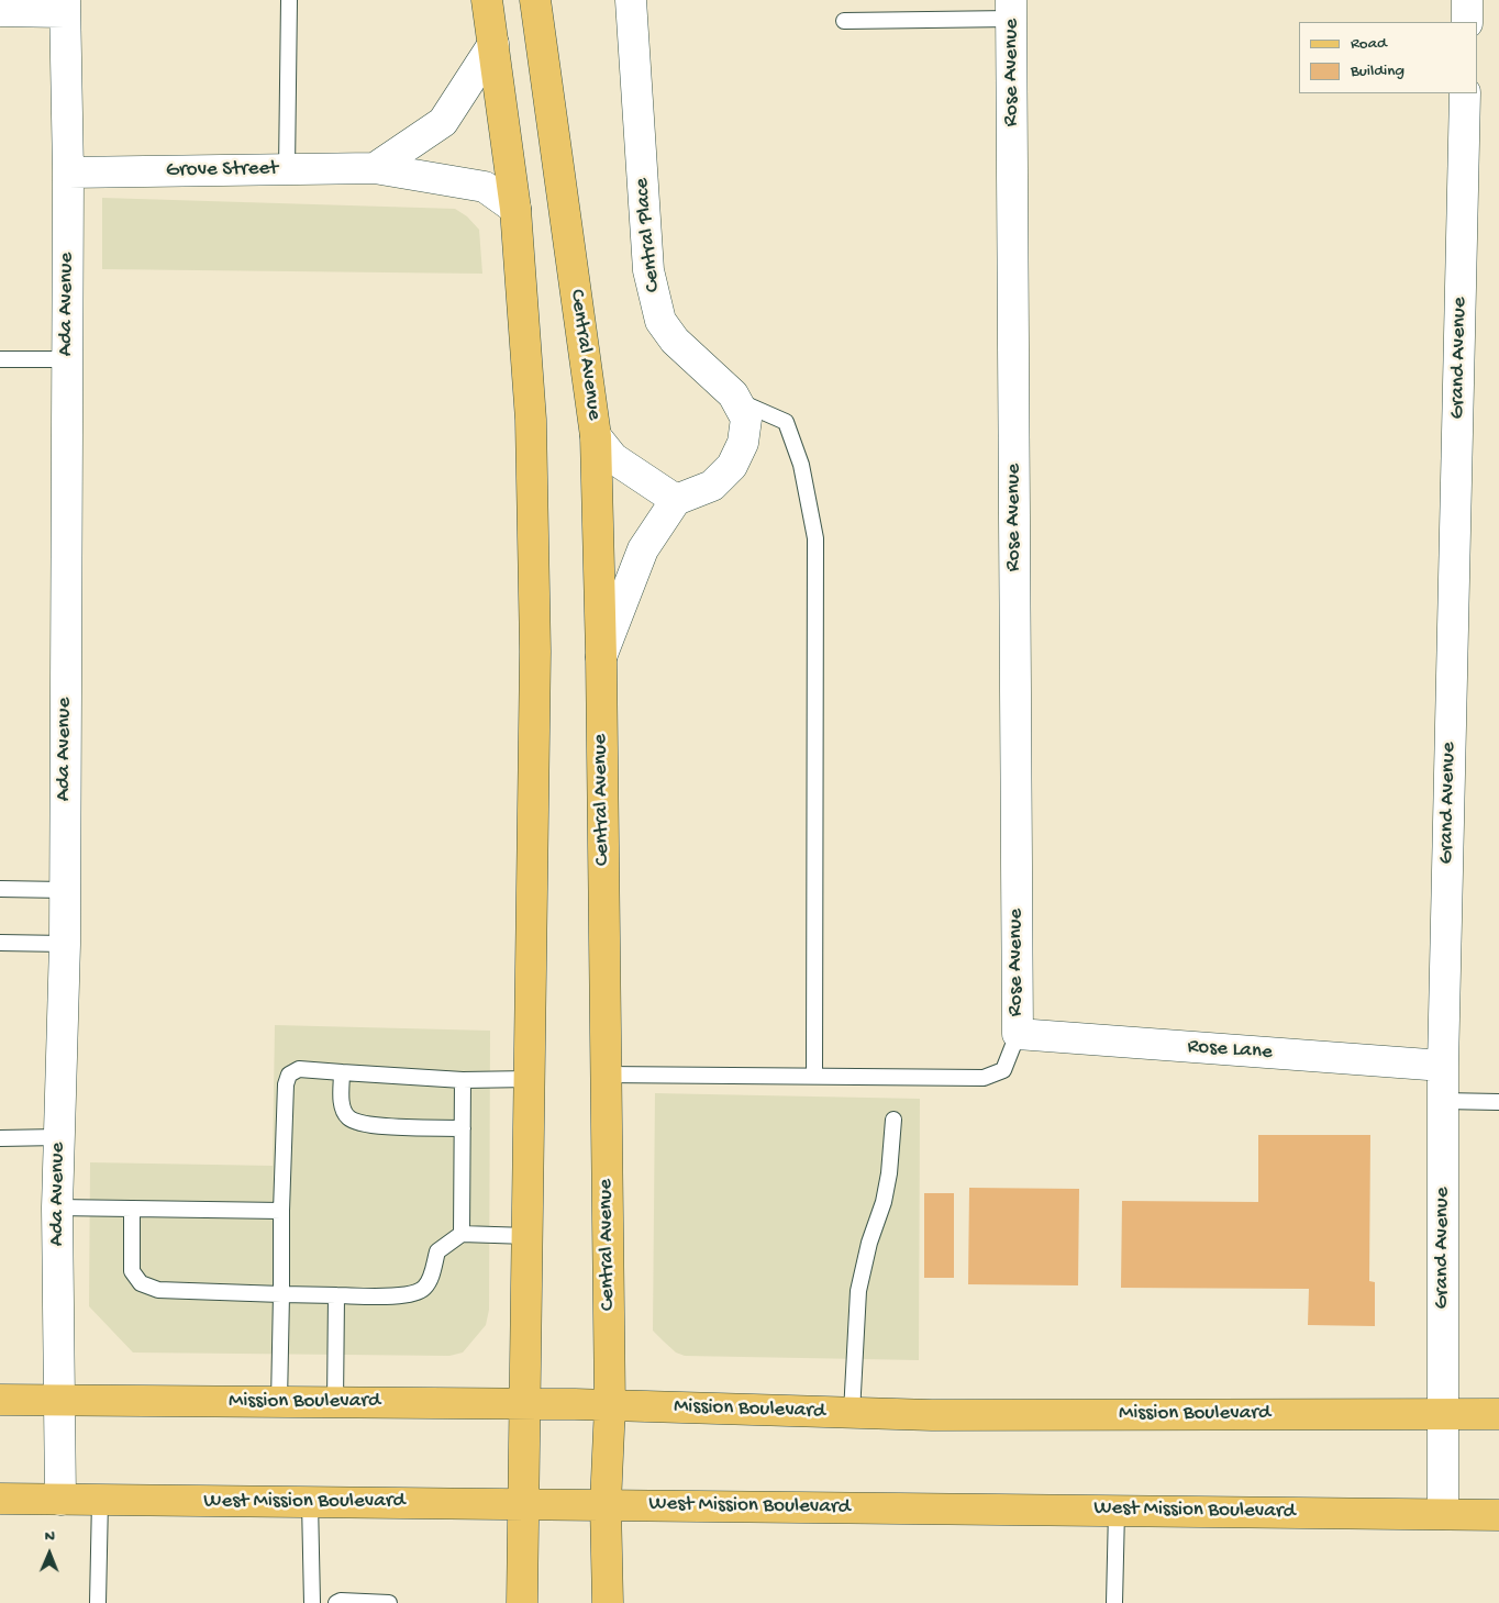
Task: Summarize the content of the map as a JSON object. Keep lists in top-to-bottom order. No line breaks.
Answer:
{"streets":{"main road":["Central Avenue","Mission Boulevard","West Mission Boulevard"],"street":["Rose Avenue","Grove Street","Central Place","Ada Avenue","Grand Avenue","Rose Lane"]},"crossings":[["Rose Avenue","Rose Lane"],["Grove Street","Ada Avenue"],["Ada Avenue","Mission Boulevard"],["Ada Avenue","West Mission Boulevard"],["Central Avenue","Mission Boulevard"],["Central Avenue","West Mission Boulevard"],["Grand Avenue","Rose Lane"],["Grand Avenue","Mission Boulevard"],["Grand Avenue","West Mission Boulevard"]],"legend":["Road","Building"],"north":"top"}
